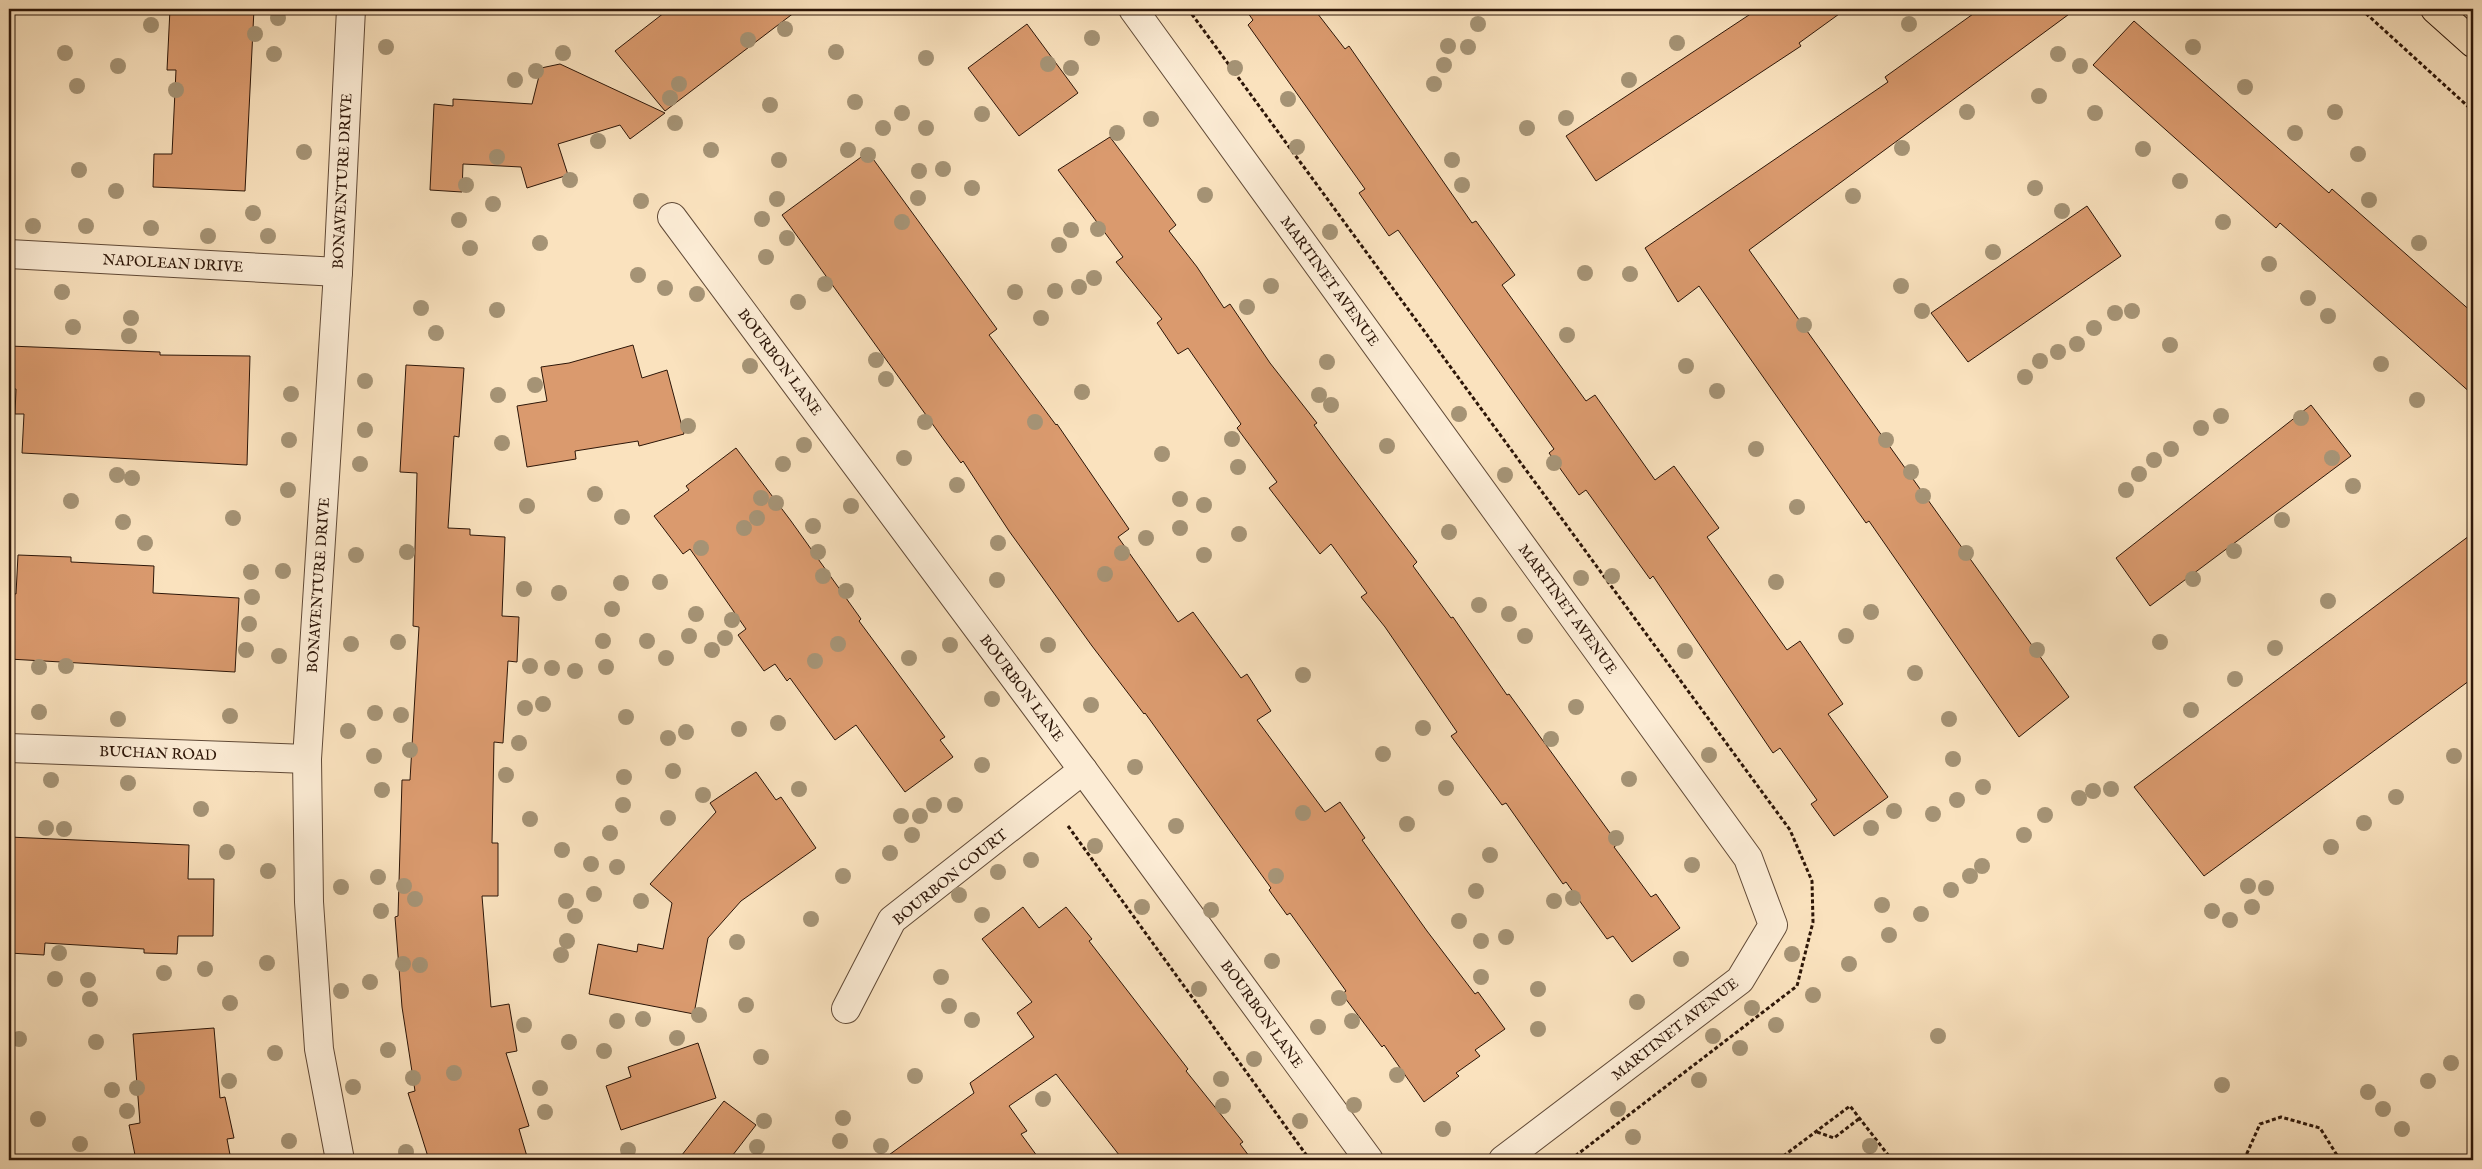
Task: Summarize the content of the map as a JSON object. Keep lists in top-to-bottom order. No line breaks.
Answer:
{"streets":{"street":["BONAVENTURE DRIVE","NAPOLEAN DRIVE","MARTINET AVENUE","BOURBON LANE","BUCHAN ROAD","BOURBON COURT"]},"crossings":[["BONAVENTURE DRIVE","NAPOLEAN DRIVE"],["BONAVENTURE DRIVE","BUCHAN ROAD"],["BOURBON LANE","BOURBON COURT"]]}
